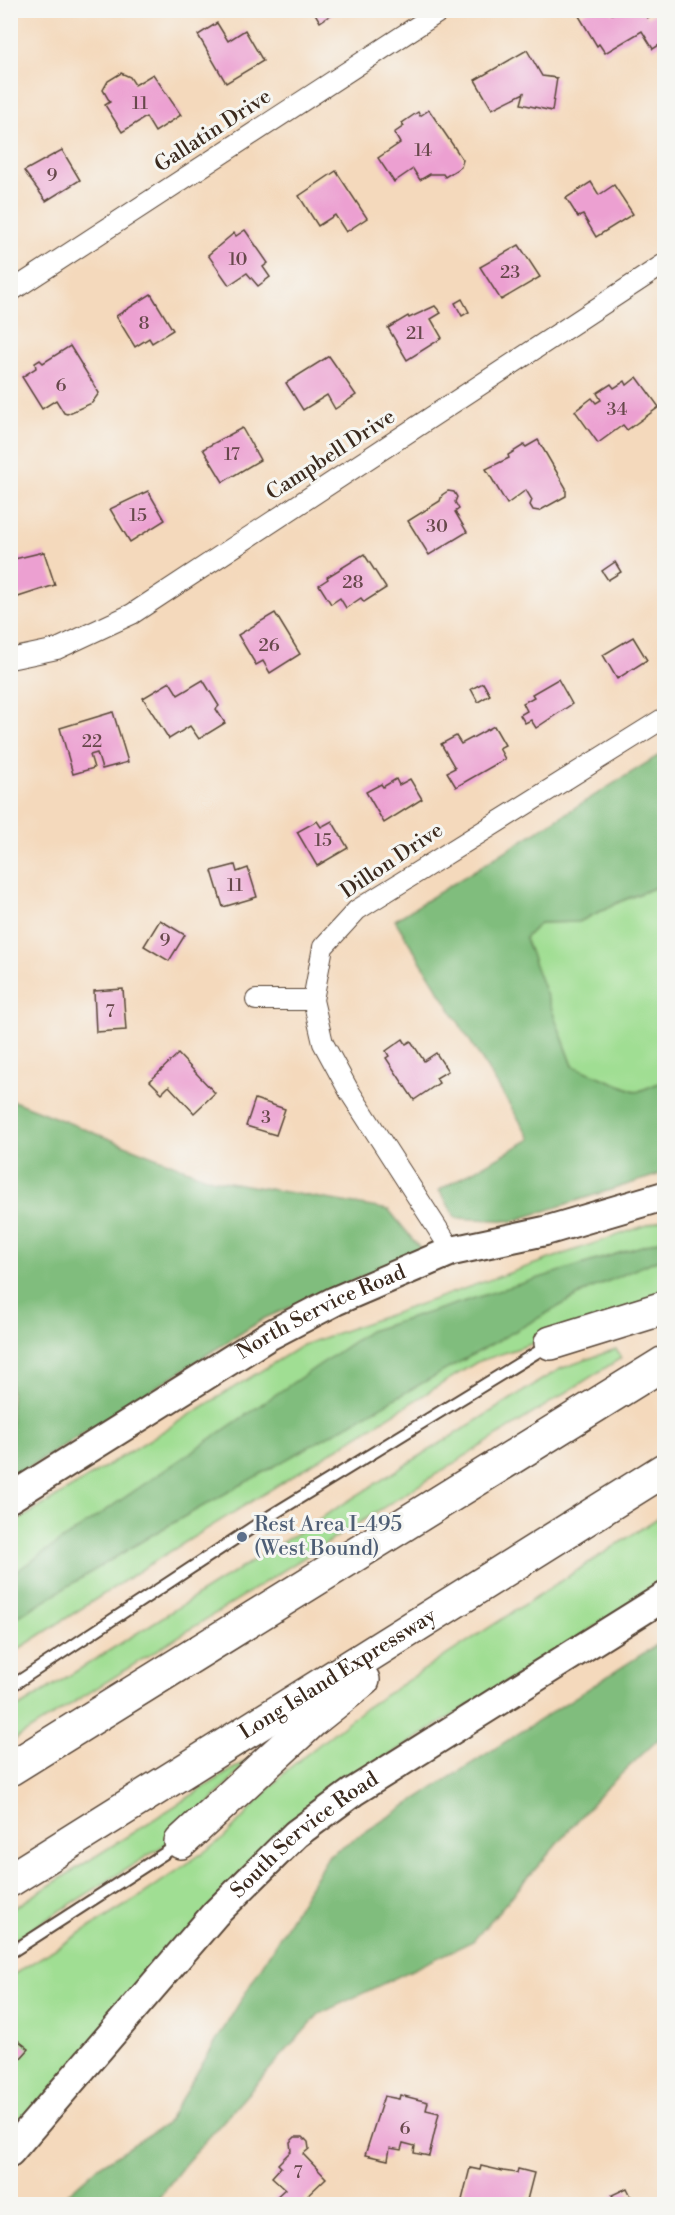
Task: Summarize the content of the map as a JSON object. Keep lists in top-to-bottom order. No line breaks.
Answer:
{"streets":{"highway":["Long Island Expressway"],"main road":["North Service Road","South Service Road"],"street":["Gallatin Drive","Campbell Drive","Dillon Drive"]},"crossings":[["Dillon Drive","North Service Road"]],"places":["Rest Area I-495 (West Bound)"],"house_numbers":["11","14","9","10","23","8","21","6","34","17","15","30","28","26","22","15","11","9","7","3","6","7"]}
